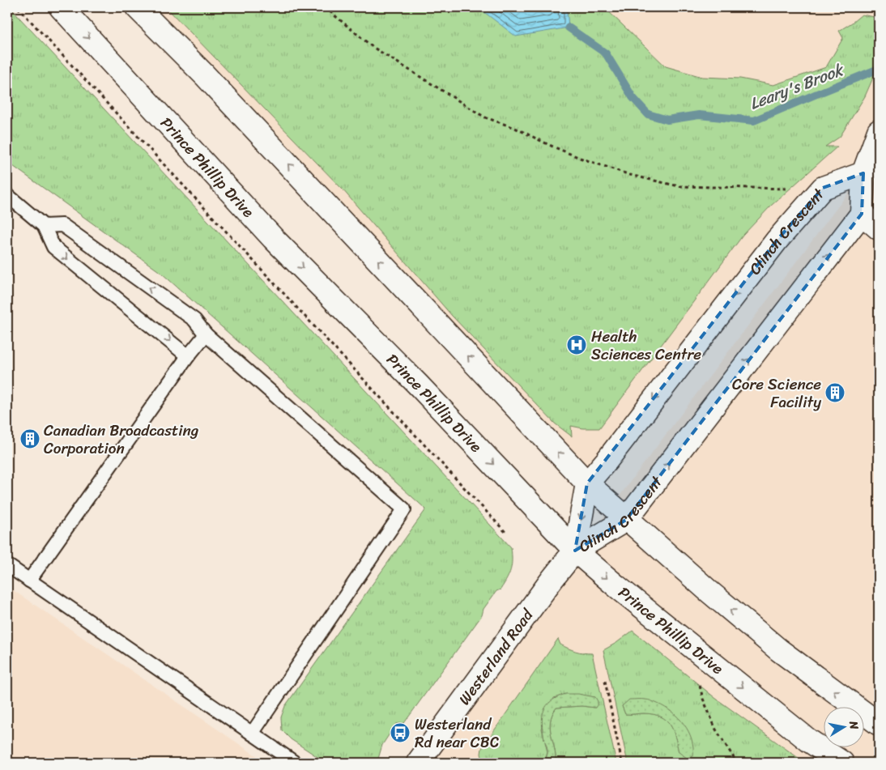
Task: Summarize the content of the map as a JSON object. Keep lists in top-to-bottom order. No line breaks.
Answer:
{"streets":{"main road":["Prince Phillip Drive","Clinch Crescent","Westerland Road"]},"crossings":[["Prince Phillip Drive","Clinch Crescent"],["Prince Phillip Drive","Westerland Road"],["Clinch Crescent","Westerland Road"]],"water":["Leary's Brook"],"places":{"hospital":["Health Sciences Centre"],"building":["Core Science Facility","Canadian Broadcasting Corporation"],"bus stop":["Westerland Rd near CBC"]},"north":"right"}
